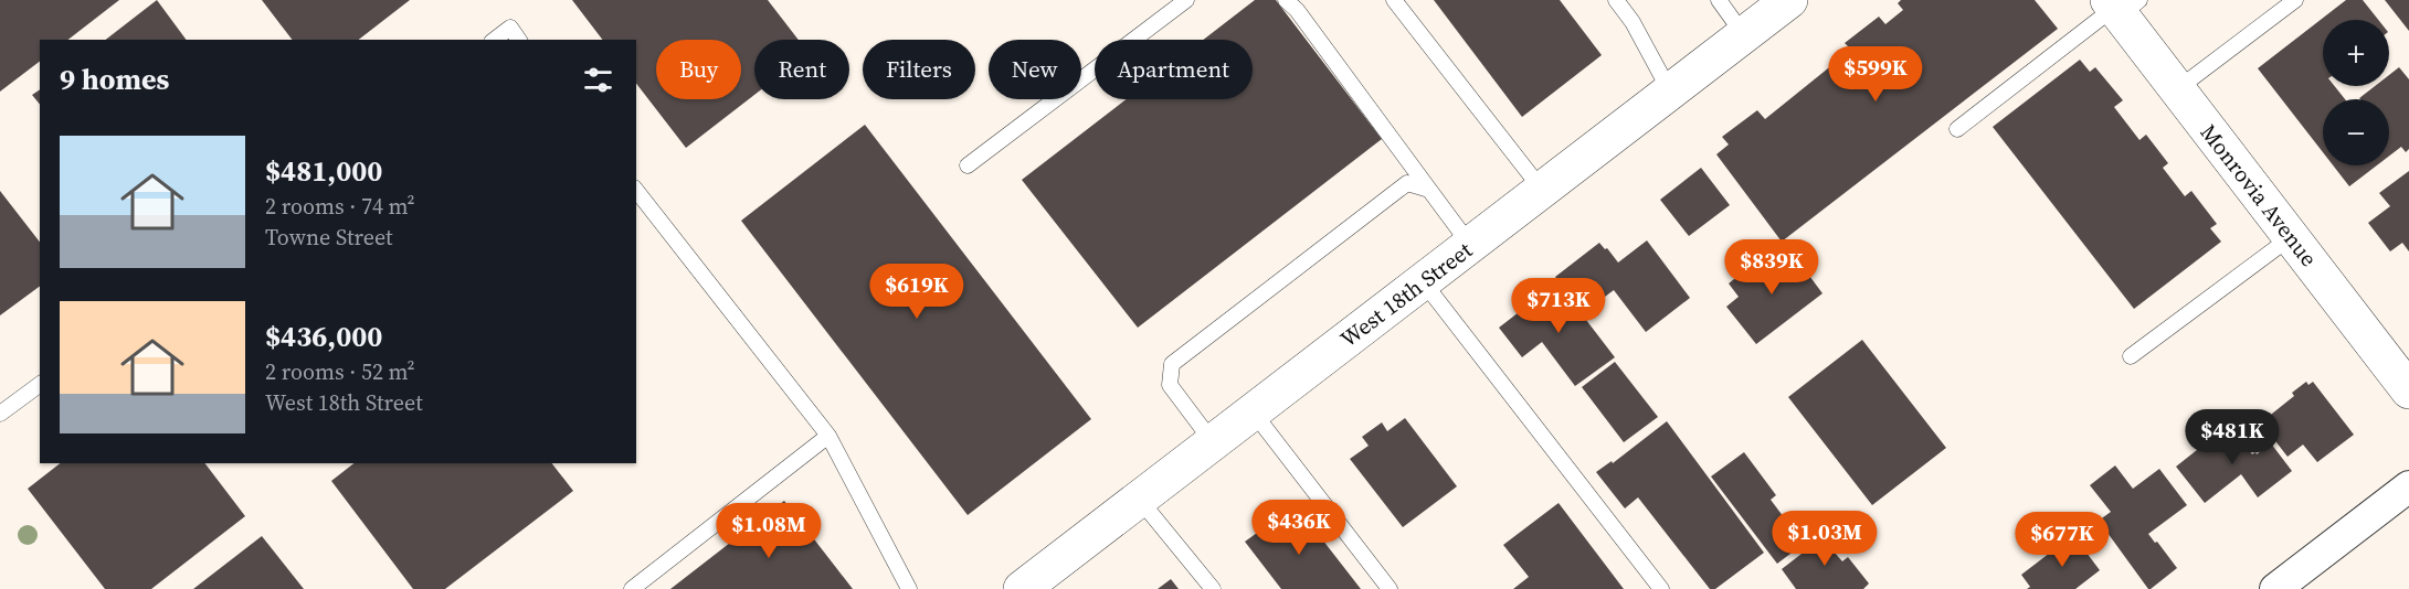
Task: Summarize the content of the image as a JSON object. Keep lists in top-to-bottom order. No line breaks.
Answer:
{"streets":{"street":["Monrovia Avenue","West 18th Street"]},"page":{"map_buttons":["+","−"],"chip":["Buy","Rent","Filters","New","Apartment"],"heading":"9 homes","price":["$599K","$839K","$619K","$713K","$481K","$436K","$1.08M","$1.03M","$677K"],"list":[{"name":"$481,000","note":"2 rooms · 74 m² · Towne Street"},{"name":"$436,000","note":"2 rooms · 52 m² · West 18th Street"}]}}
